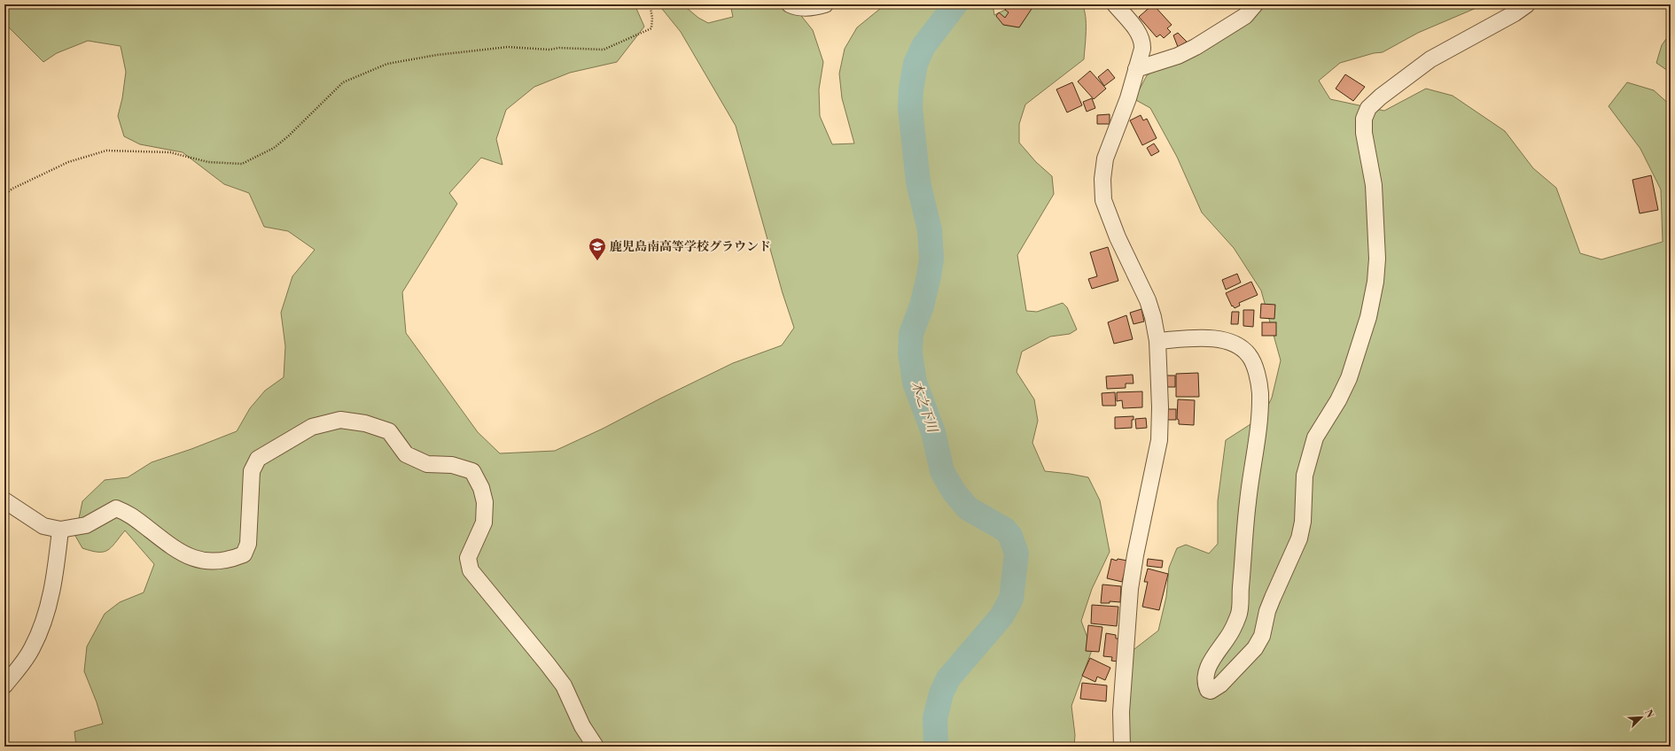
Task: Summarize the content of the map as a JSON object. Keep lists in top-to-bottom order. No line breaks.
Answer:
{"water":["木之下川"],"places":{"school or university":["鹿児島南高等学校グラウンド"]},"north":"top right"}
